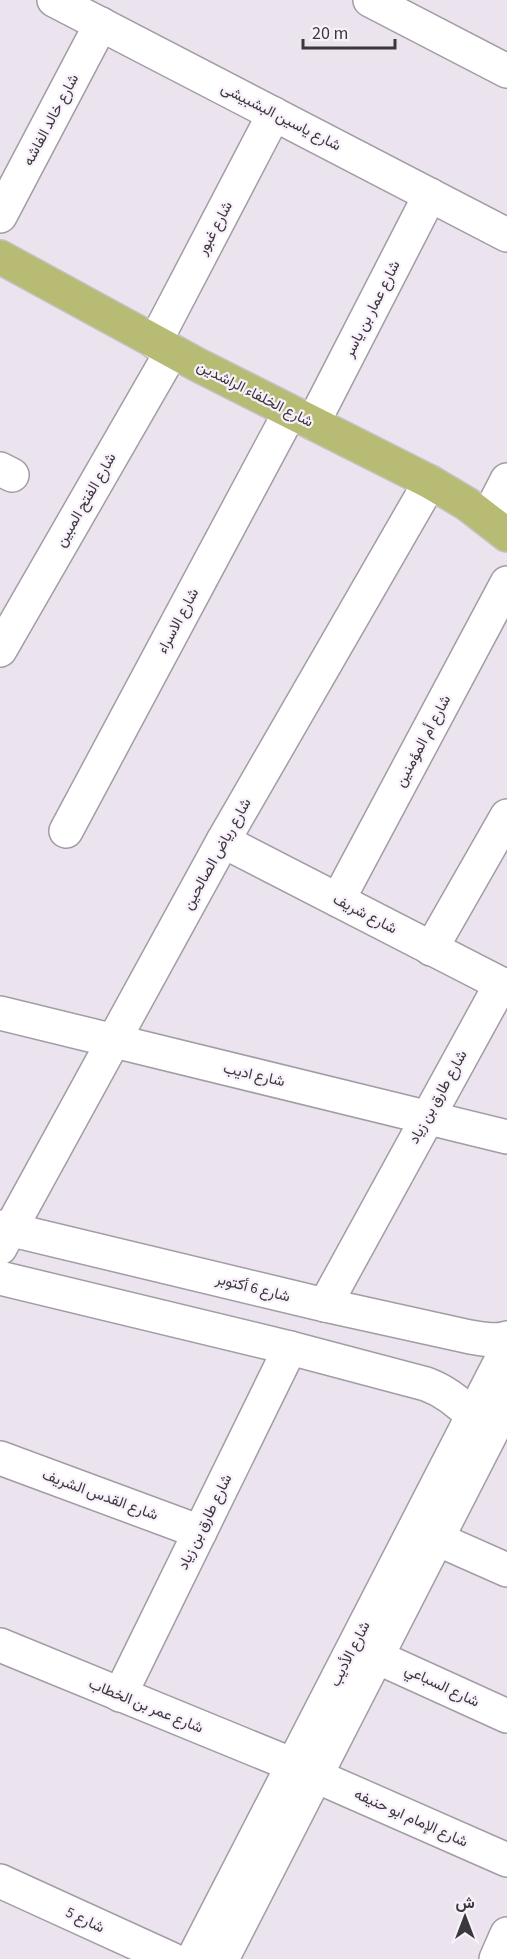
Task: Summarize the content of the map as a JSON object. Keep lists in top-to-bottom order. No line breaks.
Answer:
{"streets":{"main road":["شارع الخلفاء الراشدين"],"street":["شارع ياسين البشبيشى","شارع خالد الفاشه","شارع غبور","شارع عمار بن ياسر","شارع الفتح المبين","شارع الاسراء","شارع أم المؤمنين","شارع رياض الصالحين","شارع شريف","شارع اديب","شارع طارق بن زياد","شارع 6 أكتوبر","شارع القدس الشريف","شارع الأديب","شارع السباعي","شارع عمر بن الخطاب","شارع الإمام ابو حنيفه","شارع 5"]},"crossings":[["شارع ياسين البشبيشى","شارع خالد الفاشه"],["شارع ياسين البشبيشى","شارع غبور"],["شارع ياسين البشبيشى","شارع عمار بن ياسر"],["شارع غبور","شارع الخلفاء الراشدين"],["شارع غبور","شارع الفتح المبين"],["شارع عمار بن ياسر","شارع الخلفاء الراشدين"],["شارع عمار بن ياسر","شارع الاسراء"],["شارع الخلفاء الراشدين","شارع الفتح المبين"],["شارع الخلفاء الراشدين","شارع الاسراء"],["شارع الخلفاء الراشدين","شارع رياض الصالحين"],["شارع أم المؤمنين","شارع شريف"],["شارع رياض الصالحين","شارع شريف"],["شارع رياض الصالحين","شارع اديب"],["شارع رياض الصالحين","شارع 6 أكتوبر"],["شارع شريف","شارع طارق بن زياد"],["شارع اديب","شارع طارق بن زياد"],["شارع طارق بن زياد","شارع 6 أكتوبر"],["شارع طارق بن زياد","شارع القدس الشريف"],["شارع طارق بن زياد","شارع عمر بن الخطاب"],["شارع الأديب","شارع السباعي"],["شارع الأديب","شارع عمر بن الخطاب"],["شارع الأديب","شارع الإمام ابو حنيفه"],["شارع عمر بن الخطاب","شارع الإمام ابو حنيفه"]],"scale_bar":"20 m","north":"top"}
